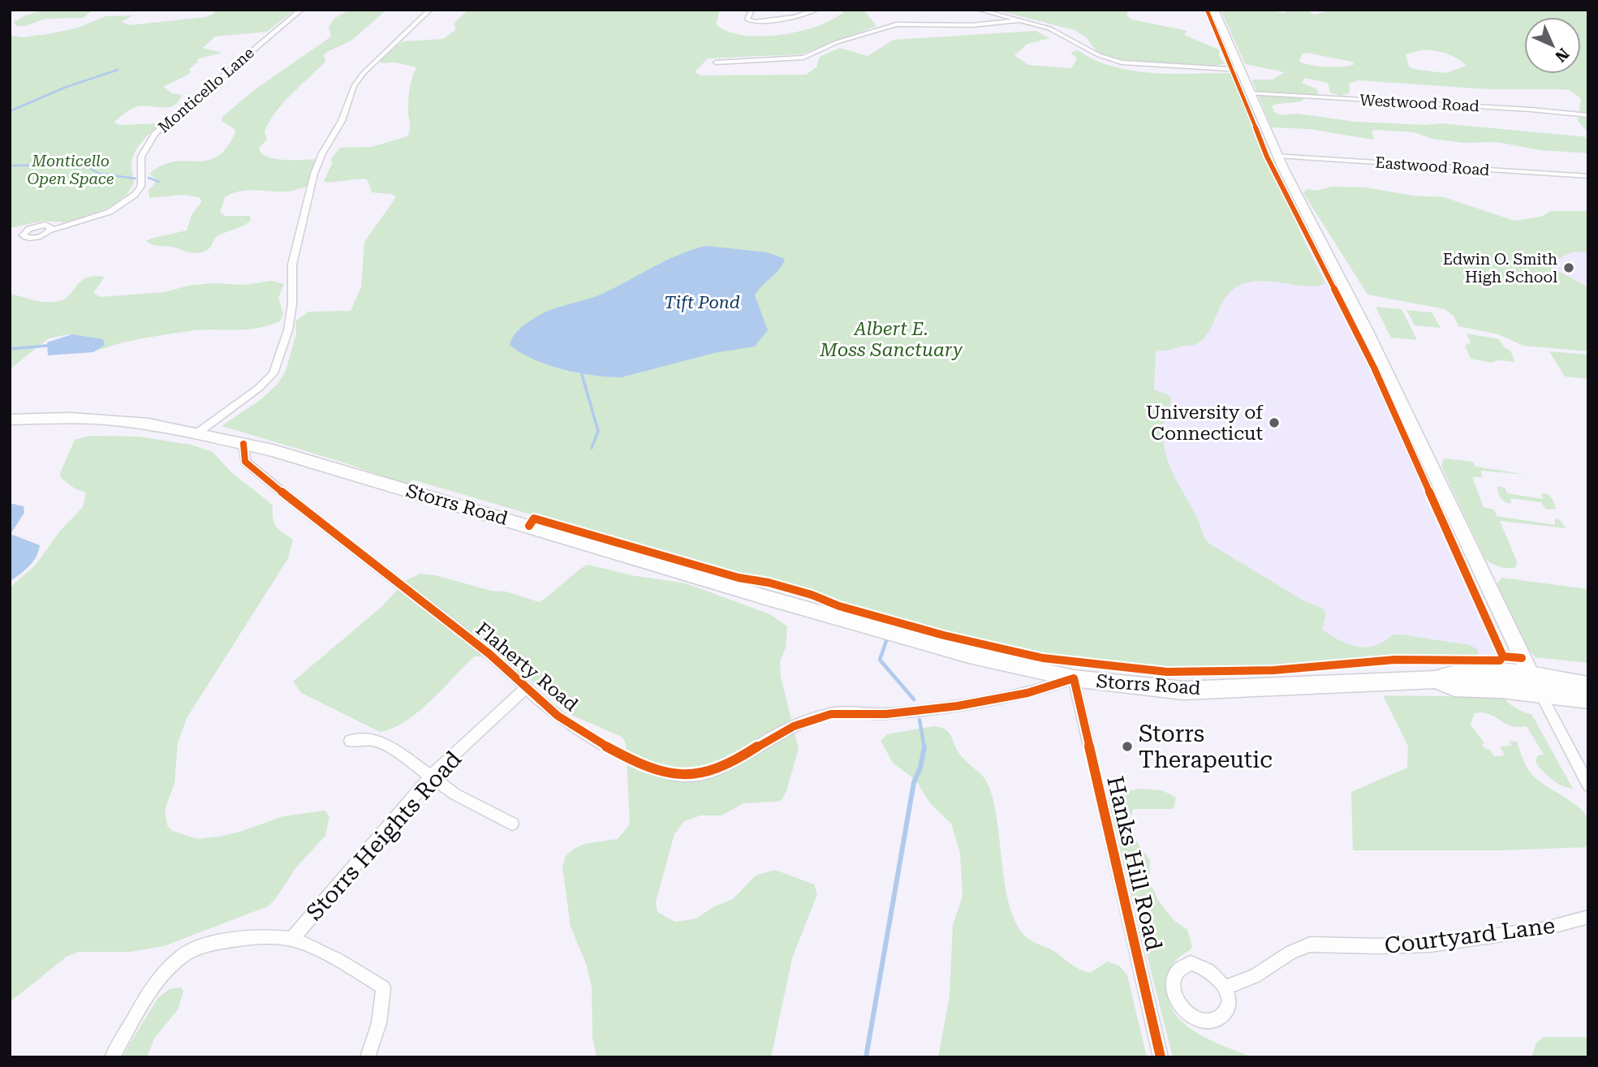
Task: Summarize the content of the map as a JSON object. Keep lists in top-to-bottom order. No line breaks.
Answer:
{"streets":{"main road":["Storrs Road"],"street":["Monticello Lane","Westwood Road","Eastwood Road","Flaherty Road","Storrs Heights Road","Hanks Hill Road","Courtyard Lane"]},"crossings":[["Storrs Road","Flaherty Road"],["Storrs Road","Hanks Hill Road"],["Flaherty Road","Storrs Heights Road"],["Flaherty Road","Hanks Hill Road"]],"water":["Tift Pond"],"parks":["Monticello Open Space","Albert E. Moss Sanctuary"],"places":["Edwin O. Smith High School","University of Connecticut","Storrs Therapeutic"],"north":"bottom right"}
